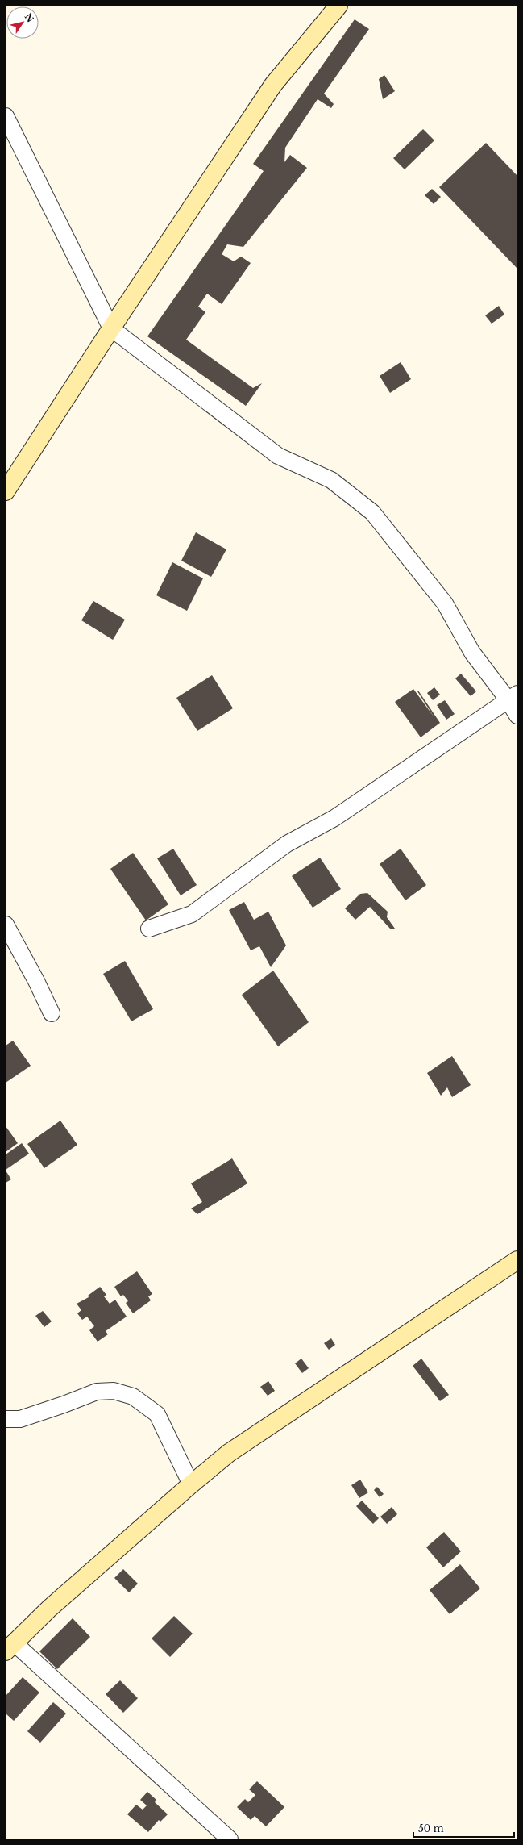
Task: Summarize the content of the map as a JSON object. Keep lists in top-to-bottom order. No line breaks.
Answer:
{"scale_bar":"50 m","north":"top right"}
